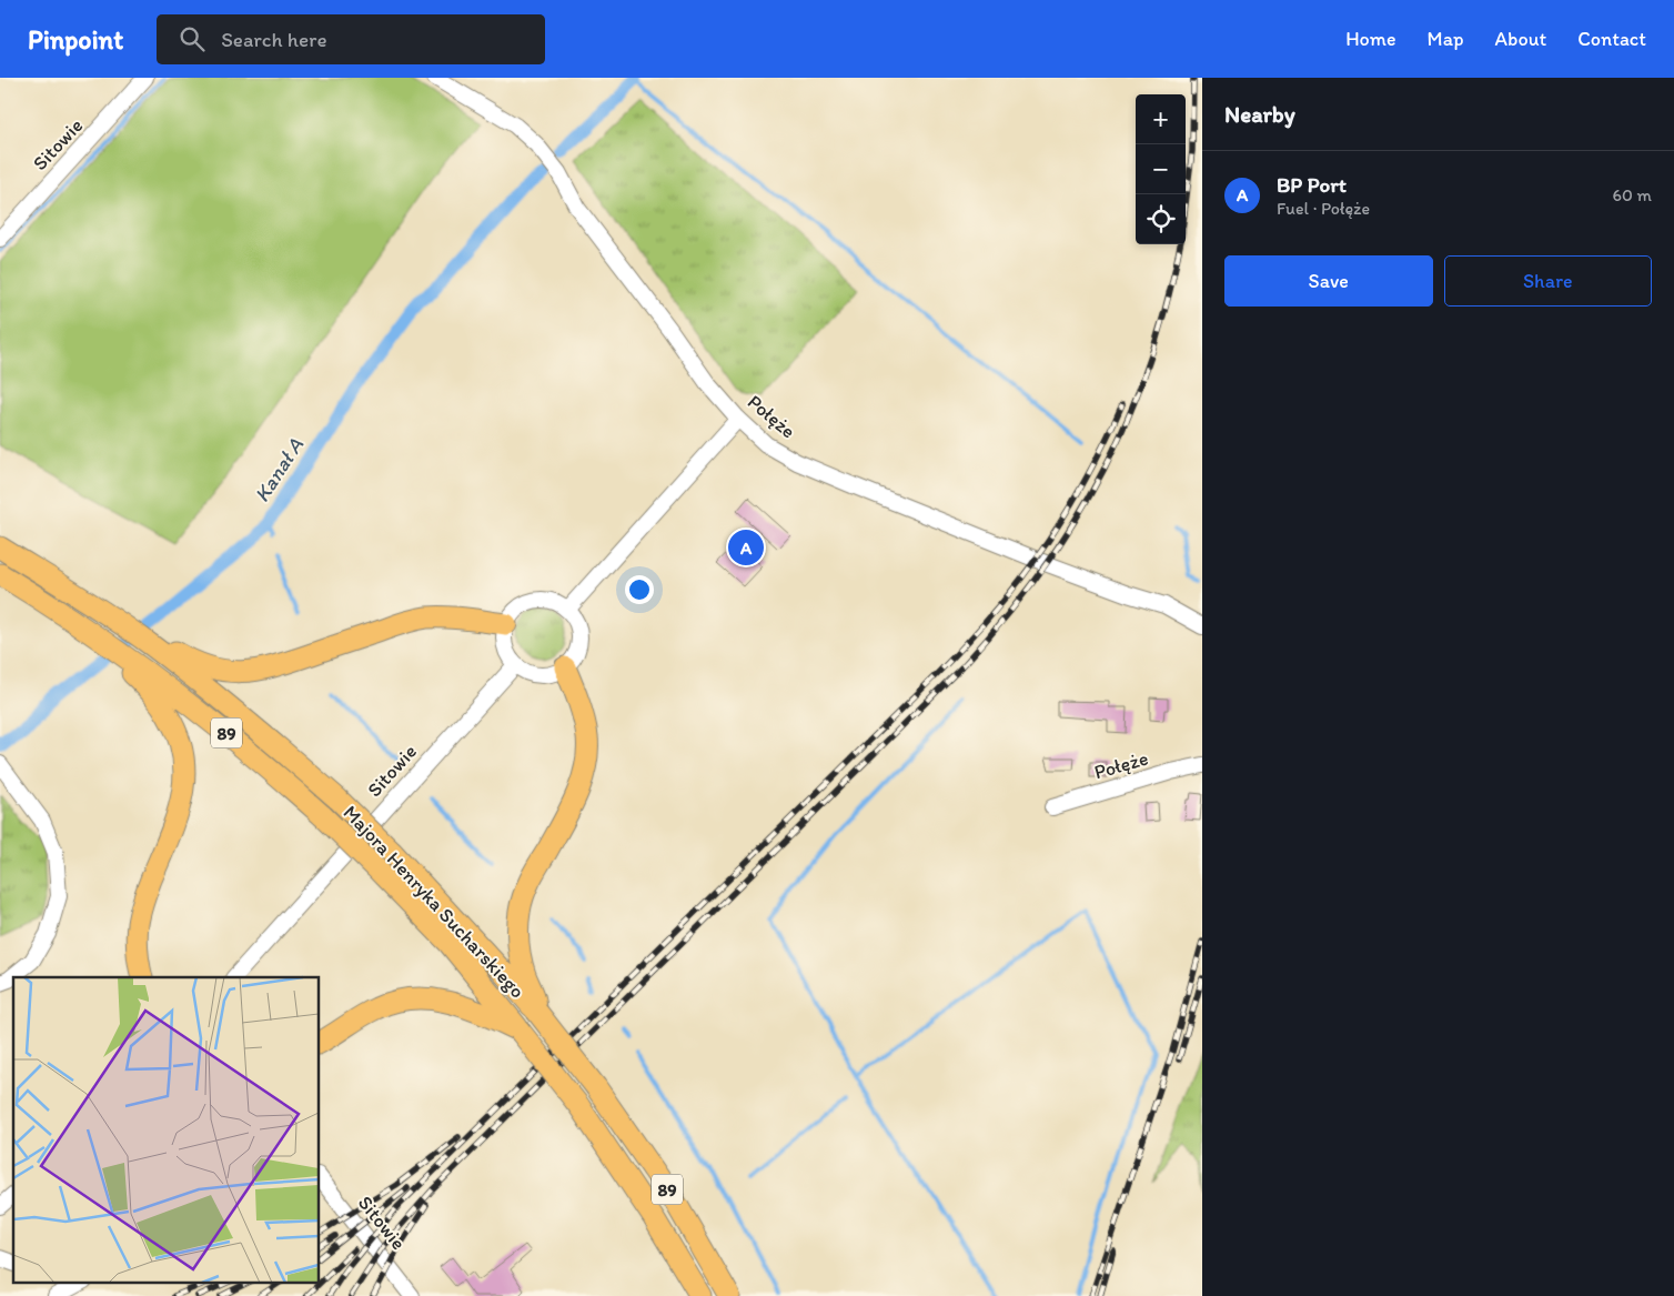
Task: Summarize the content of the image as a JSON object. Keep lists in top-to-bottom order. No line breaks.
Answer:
{"streets":{"highway":["89","Majora Henryka Sucharskiego"],"street":["Sitowie","Połęże"]},"water":["Kanał A"],"page":{"header":"Pinpoint","search":"Search here","nav":["Home","Map","About","Contact"],"heading":"Nearby","map_buttons":["+","−"],"list":[{"mark":"A","name":"BP Port","note":"Fuel · Połęże","value":"60 m"}],"buttons":["Save","Share"],"pins":"A"}}
